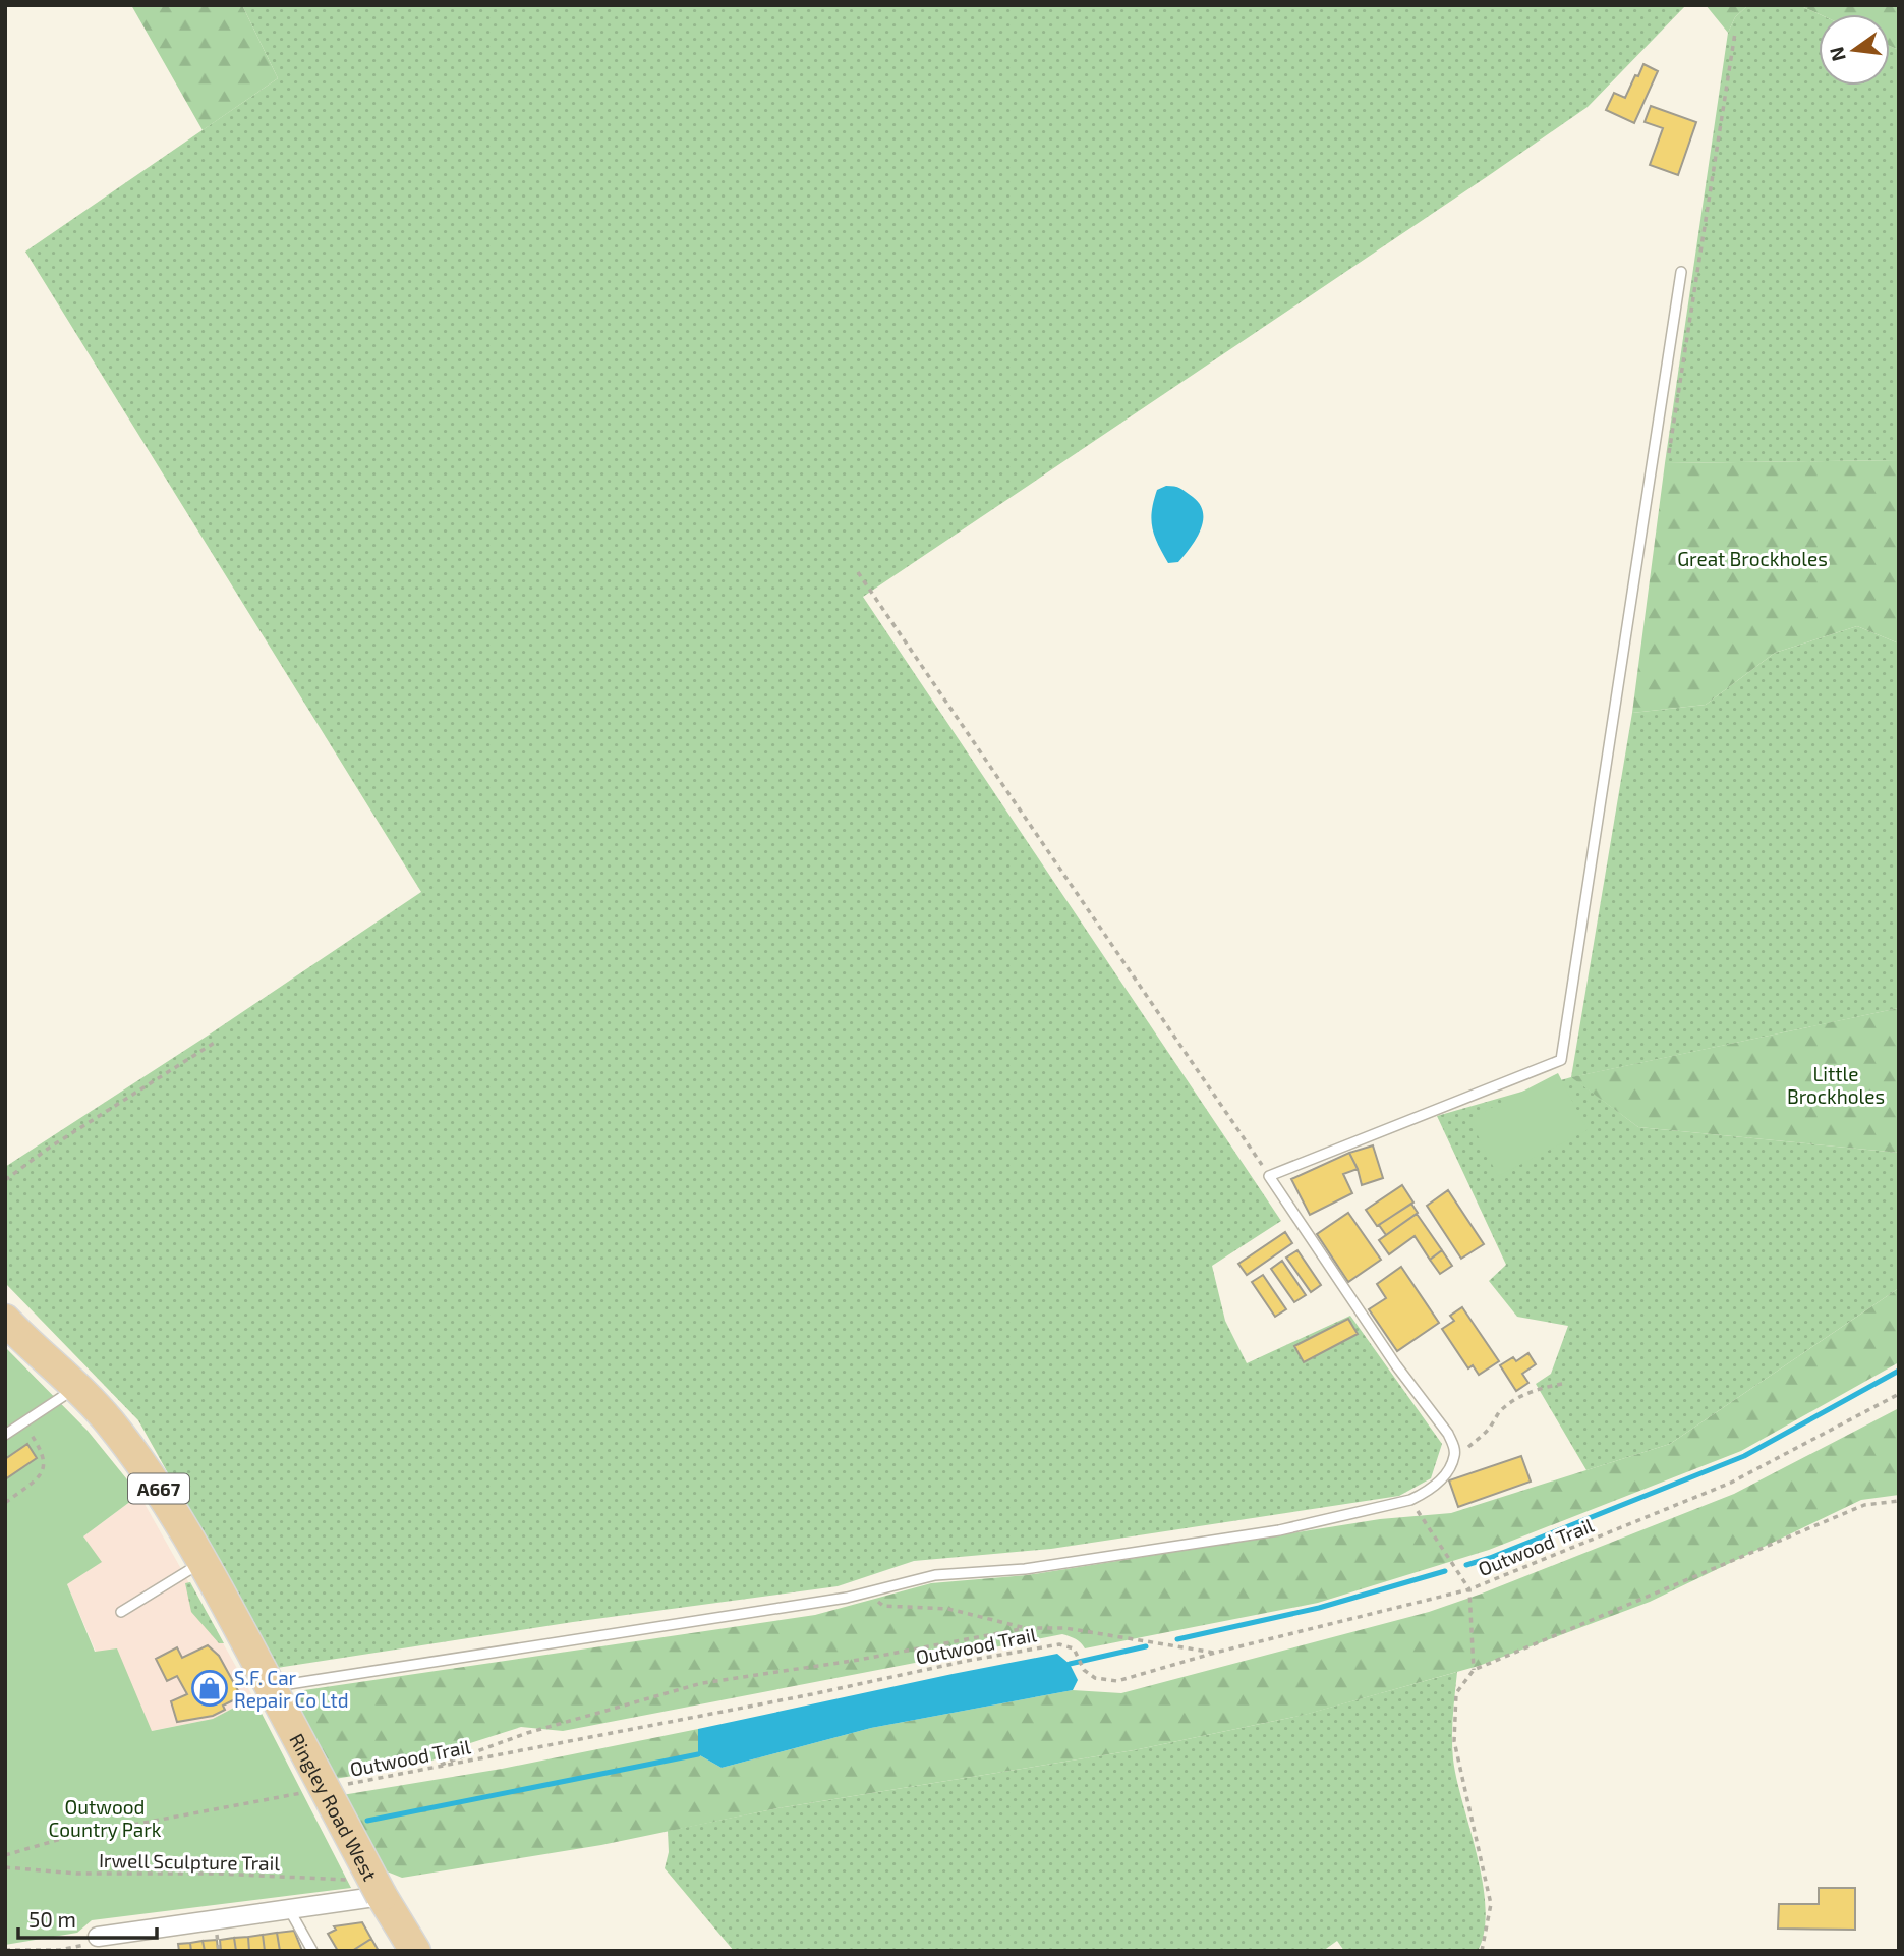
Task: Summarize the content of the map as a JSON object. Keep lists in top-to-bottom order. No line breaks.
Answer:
{"streets":{"main road":["A667","Ringley Road West"],"path":["Outwood Trail","Irwell Sculpture Trail"]},"crossings":[["Ringley Road West","Irwell Sculpture Trail"]],"parks":["Great Brockholes","Little Brockholes","Outwood Country Park"],"places":{"shop":["S.F. Car Repair Co Ltd"]},"scale_bar":"50 m","north":"left"}
